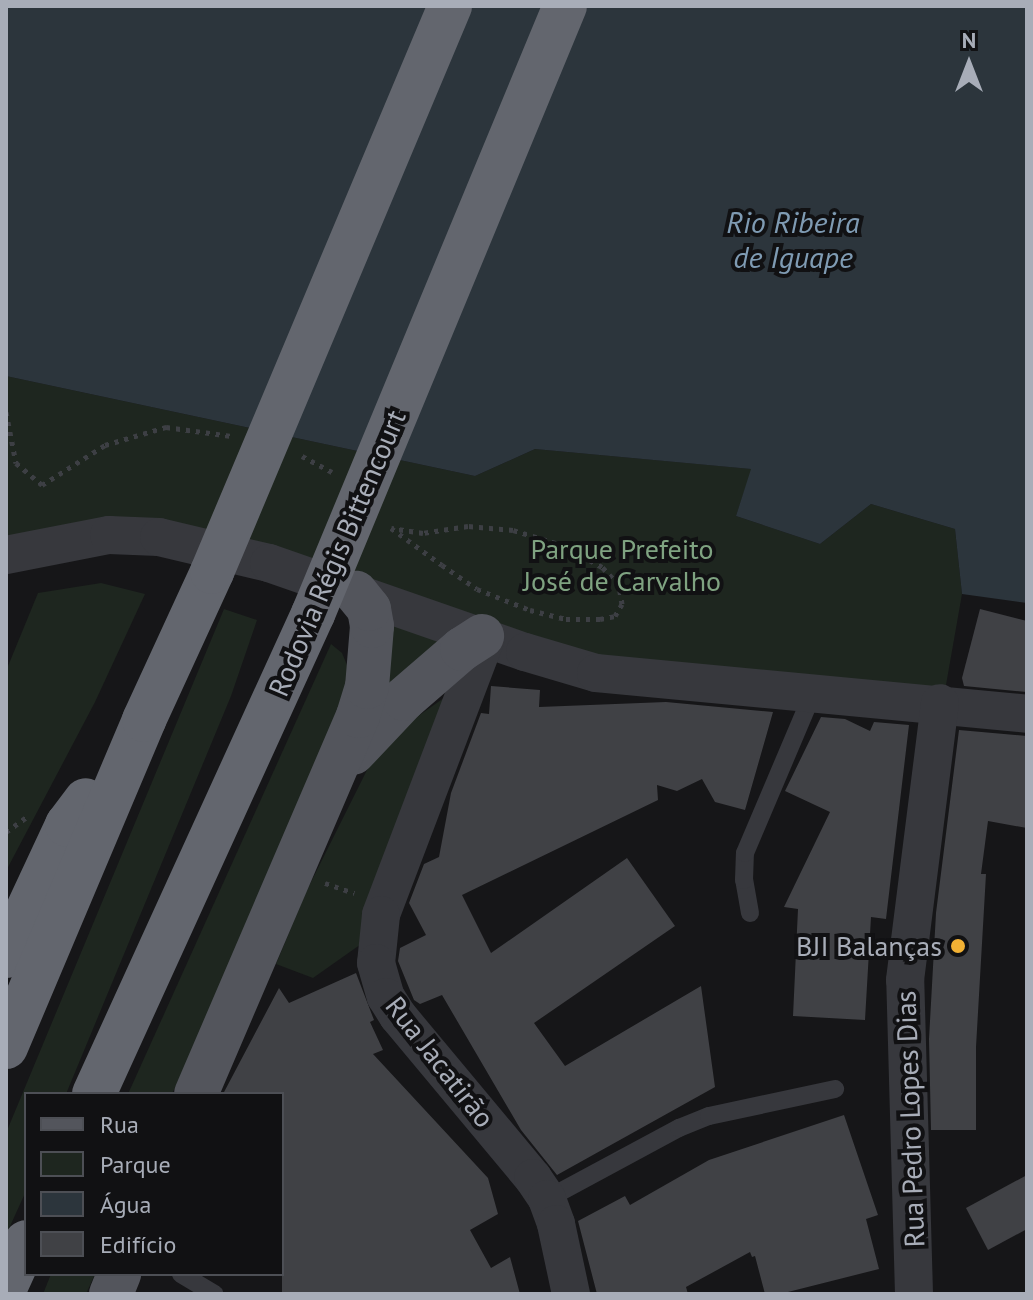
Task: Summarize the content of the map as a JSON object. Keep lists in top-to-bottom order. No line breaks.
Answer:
{"streets":{"highway":["Rodovia Régis Bittencourt"],"street":["Rua Jacatirão","Rua Pedro Lopes Dias"]},"water":["Rio Ribeira de Iguape"],"parks":["Parque Prefeito José de Carvalho"],"places":["BJI Balanças"],"legend":["Rua","Parque","Água","Edifício"],"north":"top"}
